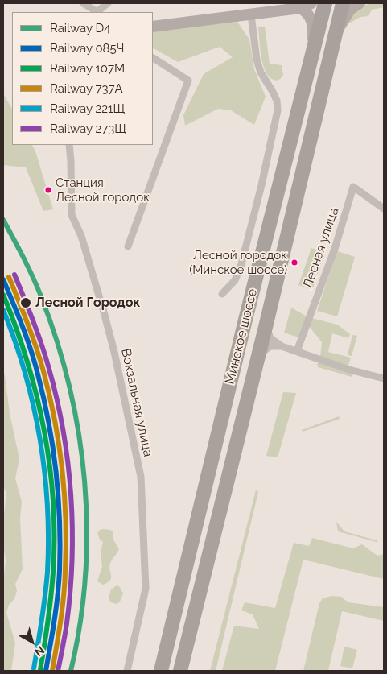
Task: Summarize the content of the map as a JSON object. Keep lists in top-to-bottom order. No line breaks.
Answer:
{"streets":{"highway":["Минское шоссе"],"street":["Лесная улица","Вокзальная улица"]},"places":["Станция Лесной городок","Лесной городок (Минское шоссе)","Лесной Городок"],"lines":["rail line D4","rail line 273Щ","rail line 737А","rail line 085Ч","rail line 107М","rail line 221Щ"],"legend":["Railway D4","Railway 085Ч","Railway 107М","Railway 737А","Railway 221Щ","Railway 273Щ"],"north":"bottom right"}
